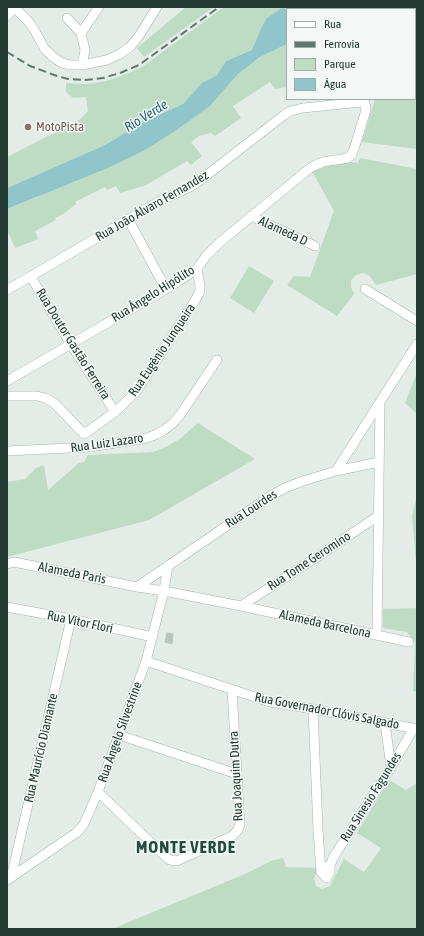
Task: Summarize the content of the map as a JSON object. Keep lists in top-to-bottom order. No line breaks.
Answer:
{"streets":{"street":["Rua João Álvaro Fernandez","Alameda D","Rua Ângelo Hipólito","Rua Doutor Gastão Ferreira","Rua Eugênio Junqueira","Rua Luiz Lazaro","Rua Lourdes","Rua Tome Geromino","Alameda Paris","Rua Vítor Flori","Alameda Barcelona","Rua Governador Clóvis Salgado","Rua Ângelo Silvestrine","Rua Maurício Diamante","Rua Joaquim Dutra","Rua Sinesio Fagundes"]},"crossings":[["Rua João Álvaro Fernandez","Rua Ângelo Hipólito"],["Rua João Álvaro Fernandez","Rua Doutor Gastão Ferreira"],["Alameda D","Rua Ângelo Hipólito"],["Rua Ângelo Hipólito","Rua Doutor Gastão Ferreira"],["Rua Ângelo Hipólito","Rua Eugênio Junqueira"],["Rua Doutor Gastão Ferreira","Rua Eugênio Junqueira"],["Rua Lourdes","Alameda Paris"],["Rua Lourdes","Rua Ângelo Silvestrine"],["Rua Tome Geromino","Alameda Barcelona"],["Alameda Paris","Alameda Barcelona"],["Alameda Paris","Rua Ângelo Silvestrine"],["Rua Vítor Flori","Rua Ângelo Silvestrine"],["Rua Vítor Flori","Rua Maurício Diamante"],["Alameda Barcelona","Rua Ângelo Silvestrine"],["Rua Governador Clóvis Salgado","Rua Ângelo Silvestrine"],["Rua Governador Clóvis Salgado","Rua Joaquim Dutra"],["Rua Governador Clóvis Salgado","Rua Sinesio Fagundes"],["Rua Ângelo Silvestrine","Rua Maurício Diamante"],["Rua Ângelo Silvestrine","Rua Joaquim Dutra"]],"districts":["MONTE VERDE"],"water":["Rio Verde"],"places":["MotoPista"],"legend":["Rua","Ferrovia","Parque","Água"]}
